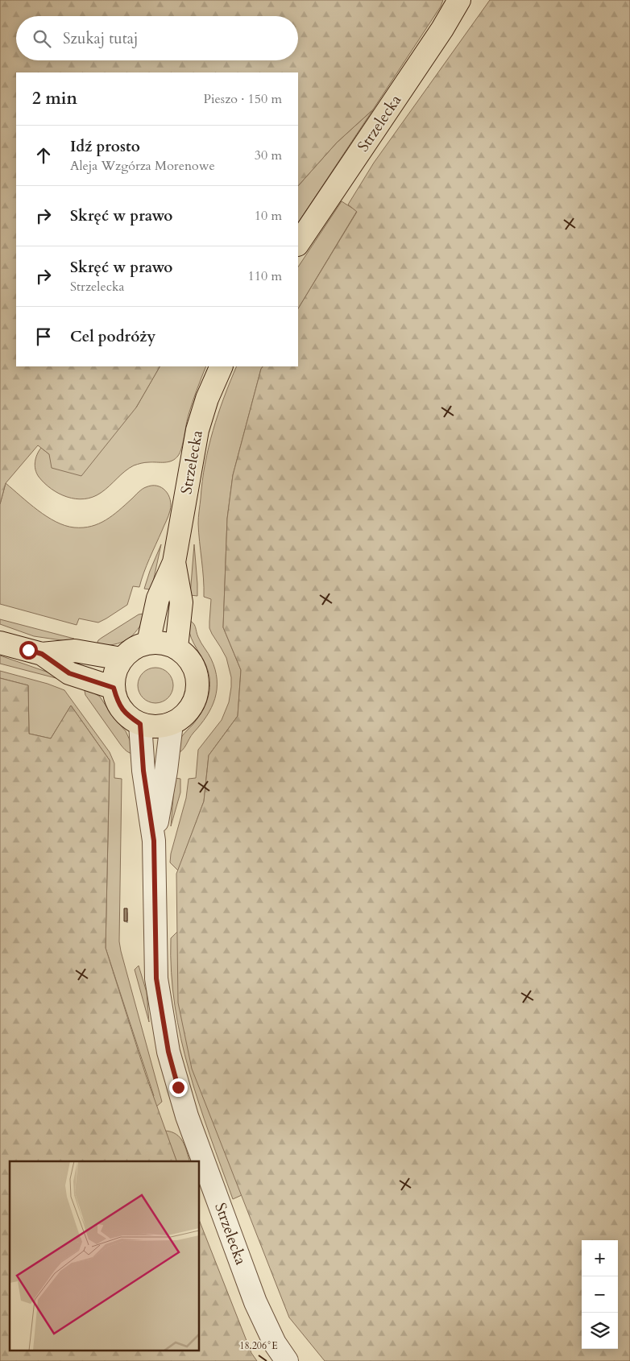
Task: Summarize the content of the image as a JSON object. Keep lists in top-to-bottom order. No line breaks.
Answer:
{"streets":{"main road":["Strzelecka"]},"page":{"search":"Szukaj tutaj","heading":["2 min","Pieszo · 150 m"],"list":[["Idź prosto","Aleja Wzgórza Morenowe","30 m"],["Skręć w prawo","10 m"],["Skręć w prawo","Strzelecka","110 m"],"Cel podróży"],"map_buttons":["+","−"]},"coordinates":["18.206°E"]}
